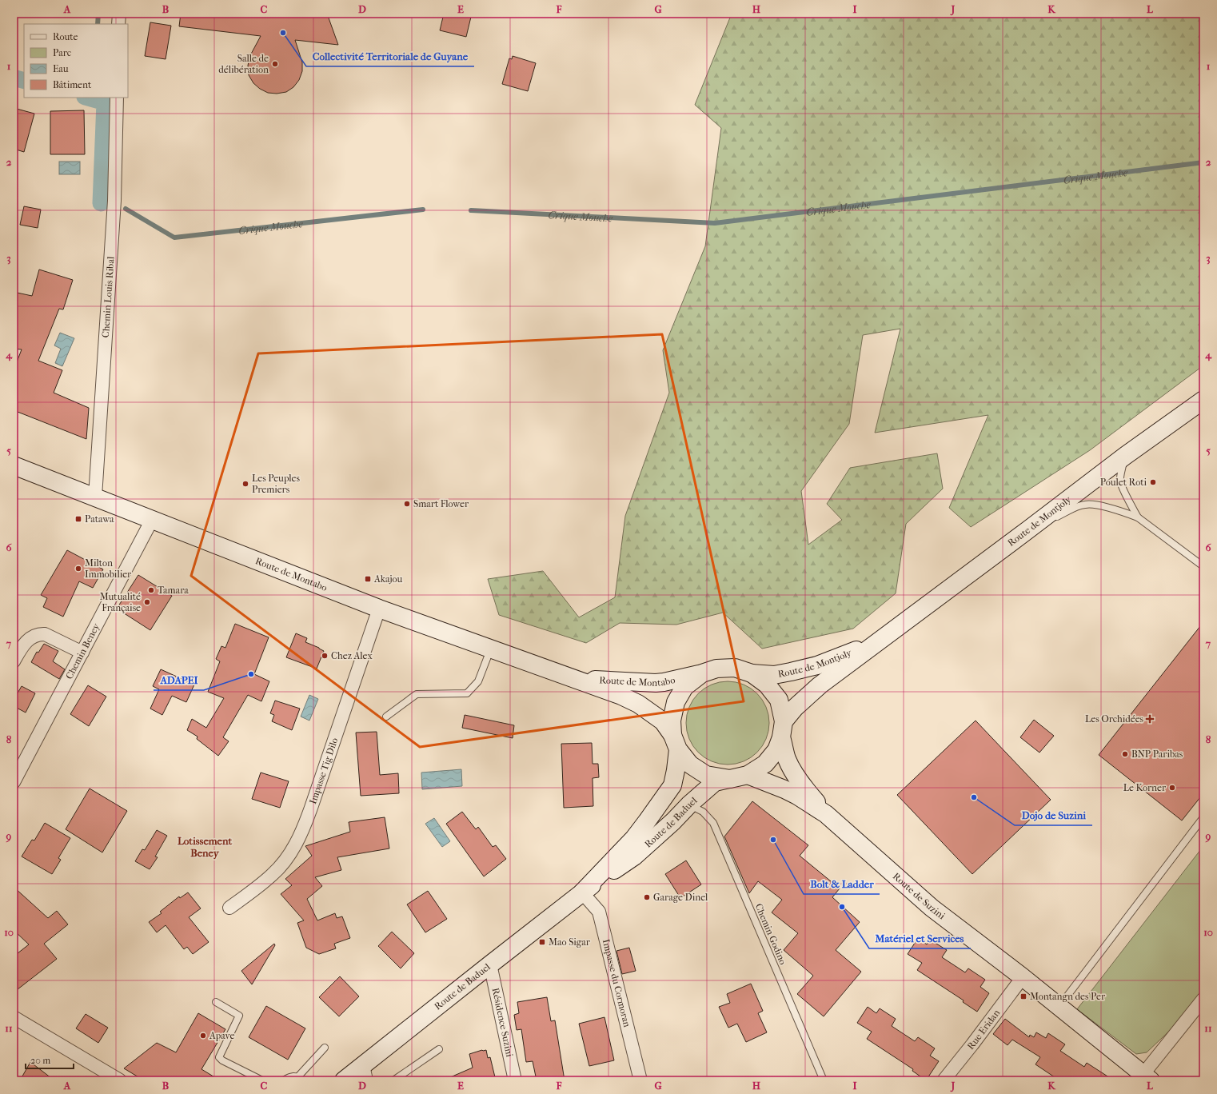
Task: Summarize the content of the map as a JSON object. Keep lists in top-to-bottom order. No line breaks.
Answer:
{"streets":{"main road":["Route de Montjoly","Route de Montabo","Route de Baduel","Route de Suzini"],"street":["Chemin Louis Ribal","Chemin Beney","Impasse Tig Dilo","Impasse du Cormoran","Résidence Suzini","Rue Eridan"],"lane":["Chemin Godino"]},"crossings":[["Chemin Louis Ribal","Route de Montabo"],["Route de Montjoly","Route de Montabo"],["Route de Montjoly","Route de Baduel"],["Route de Montjoly","Route de Suzini"],["Route de Montabo","Chemin Beney"],["Route de Montabo","Impasse Tig Dilo"],["Route de Montabo","Route de Baduel"],["Route de Montabo","Route de Suzini"],["Route de Baduel","Route de Suzini"],["Route de Baduel","Chemin Godino"],["Route de Baduel","Impasse du Cormoran"],["Route de Baduel","Résidence Suzini"],["Route de Suzini","Rue Eridan"]],"districts":["Lotissement Beney"],"water":["Crique Mouche"],"places":{"other":["Collectivité Territoriale de Guyane","Salle de délibération","Poulet Roti","Les Peuples Premiers","Smart Flower","Milton Immobilier","Tamara","Mutualité Française","Chez Alex","ADAPEI","BNP Paribas","Le Korner","Dojo de Suzini","Bolt & Ladder","Garage Dinel","Matériel et Services","Apave"],"transit":["Patawa","Akajou","Mao Sigar","Montangn des Per"],"health":["Les Orchidées"]},"legend":["Route","Parc","Eau","Bâtiment"],"scale_bar":"20 m","grid":{"columns":["A","B","C","D","E","F","G","H","I","J","K","L"],"rows":["1","2","3","4","5","6","7","8","9","10","11"]}}
